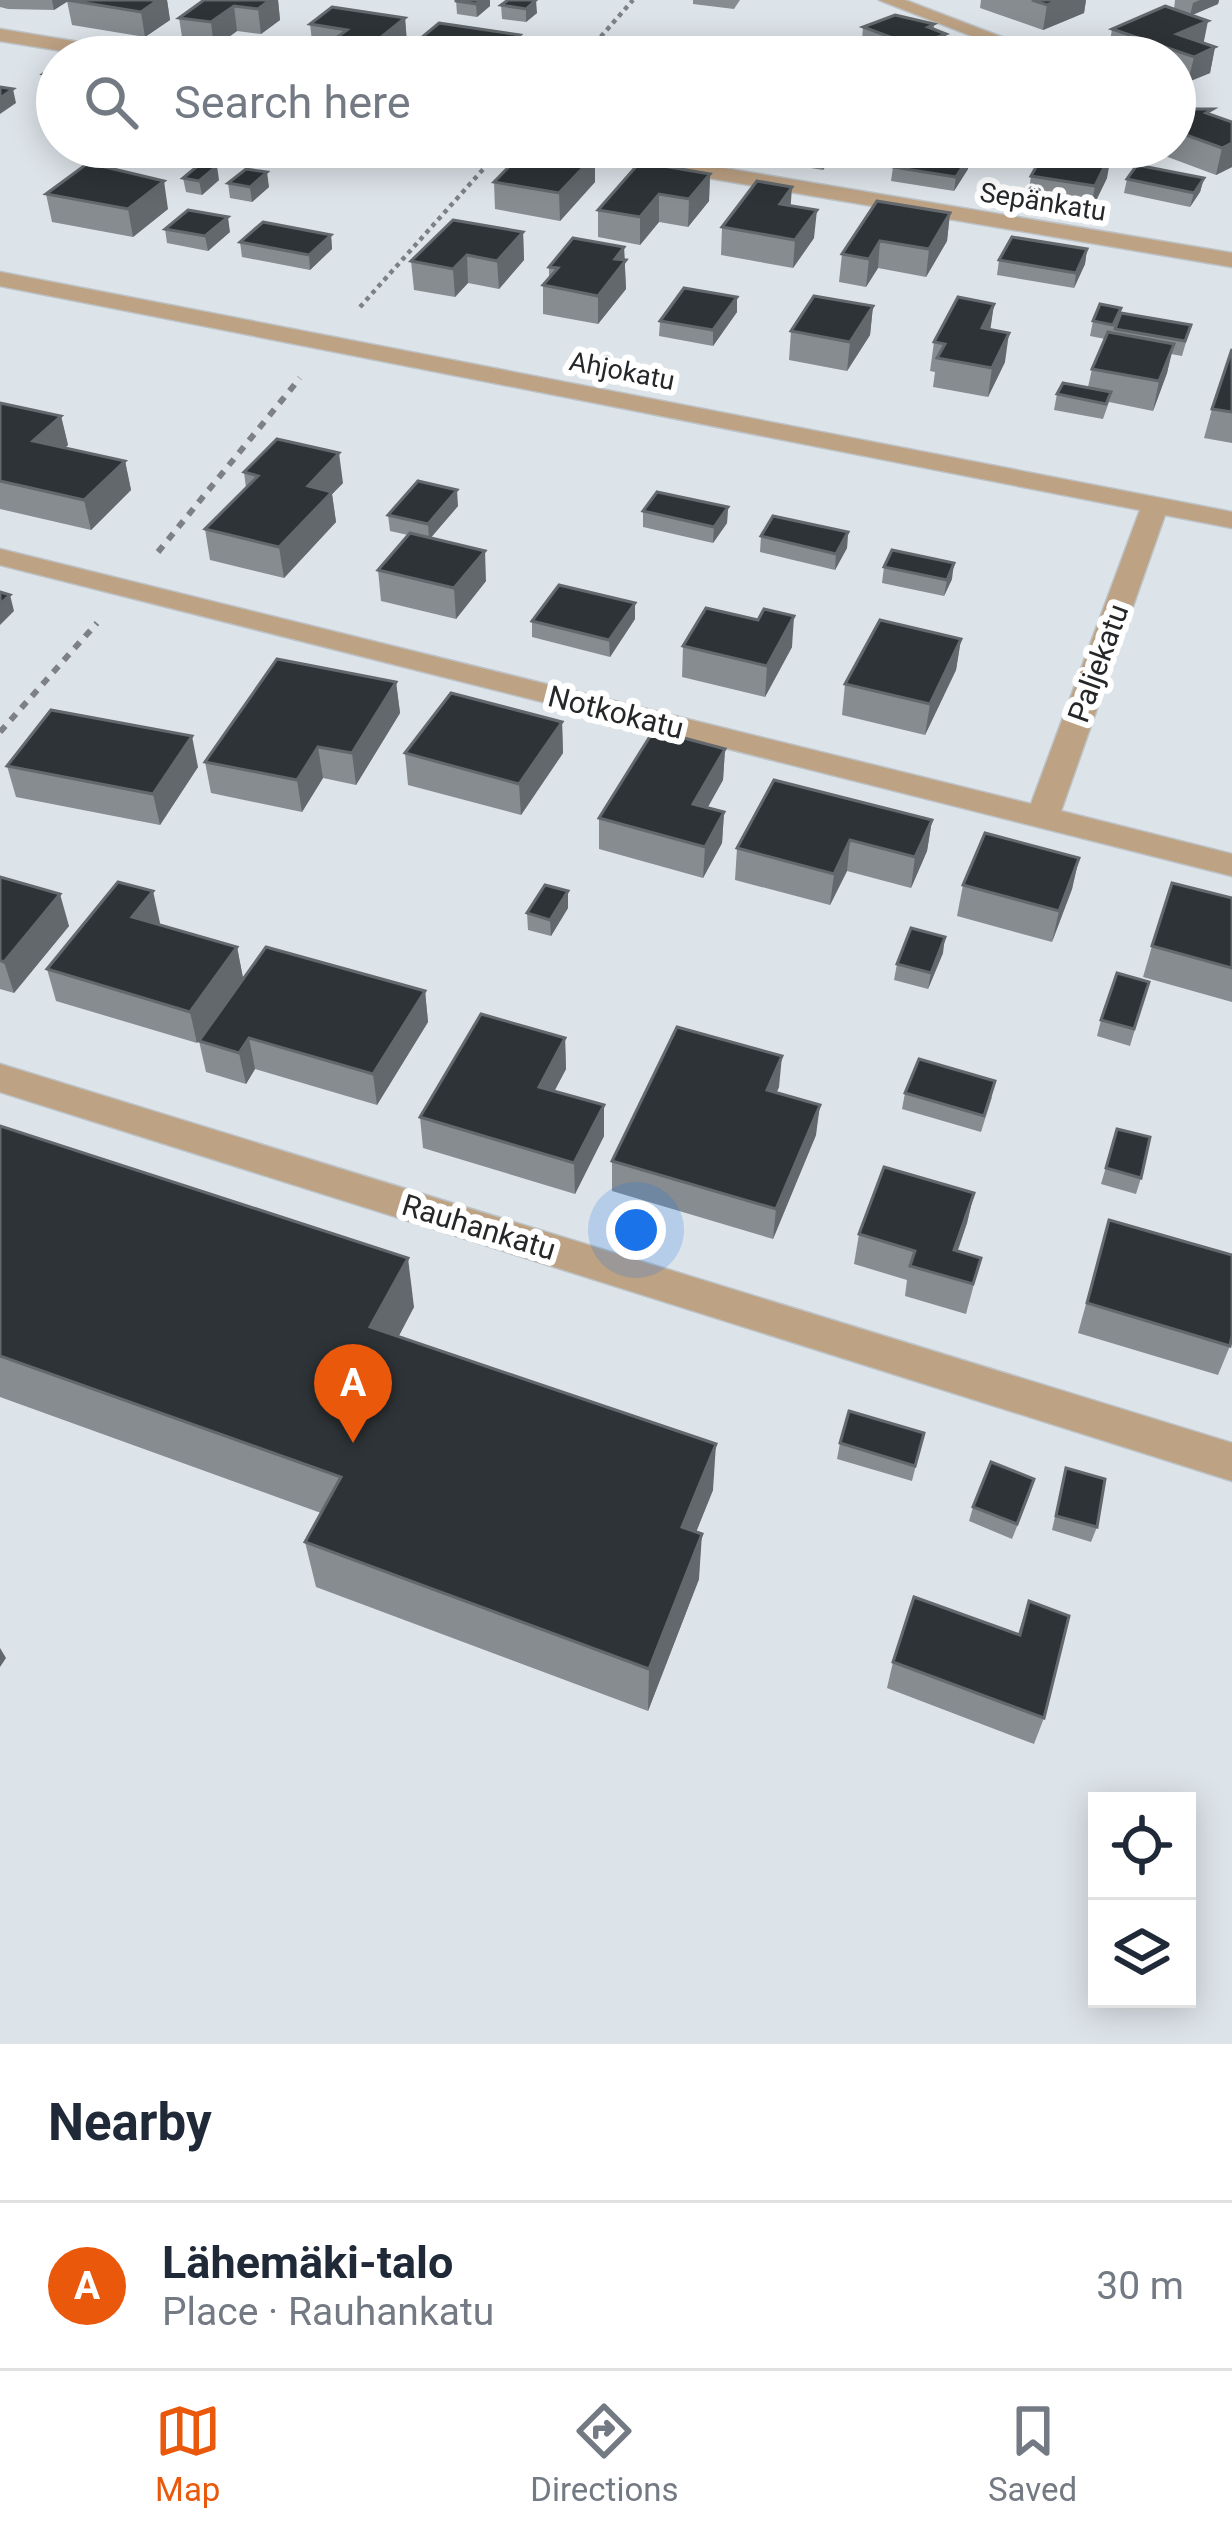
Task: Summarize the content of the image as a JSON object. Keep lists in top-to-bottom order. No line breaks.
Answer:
{"streets":{"street":["Sepänkatu","Ahjokatu","Paljekatu","Notkokatu","Rauhankatu"]},"crossings":[["Ahjokatu","Paljekatu"],["Paljekatu","Notkokatu"]],"page":{"search":"Search here","pins":"A","heading":"Nearby","list":[{"mark":"A","name":"Lähemäki-talo","note":"Place · Rauhankatu","value":"30 m"}],"nav":["Map","Directions","Saved"]}}
